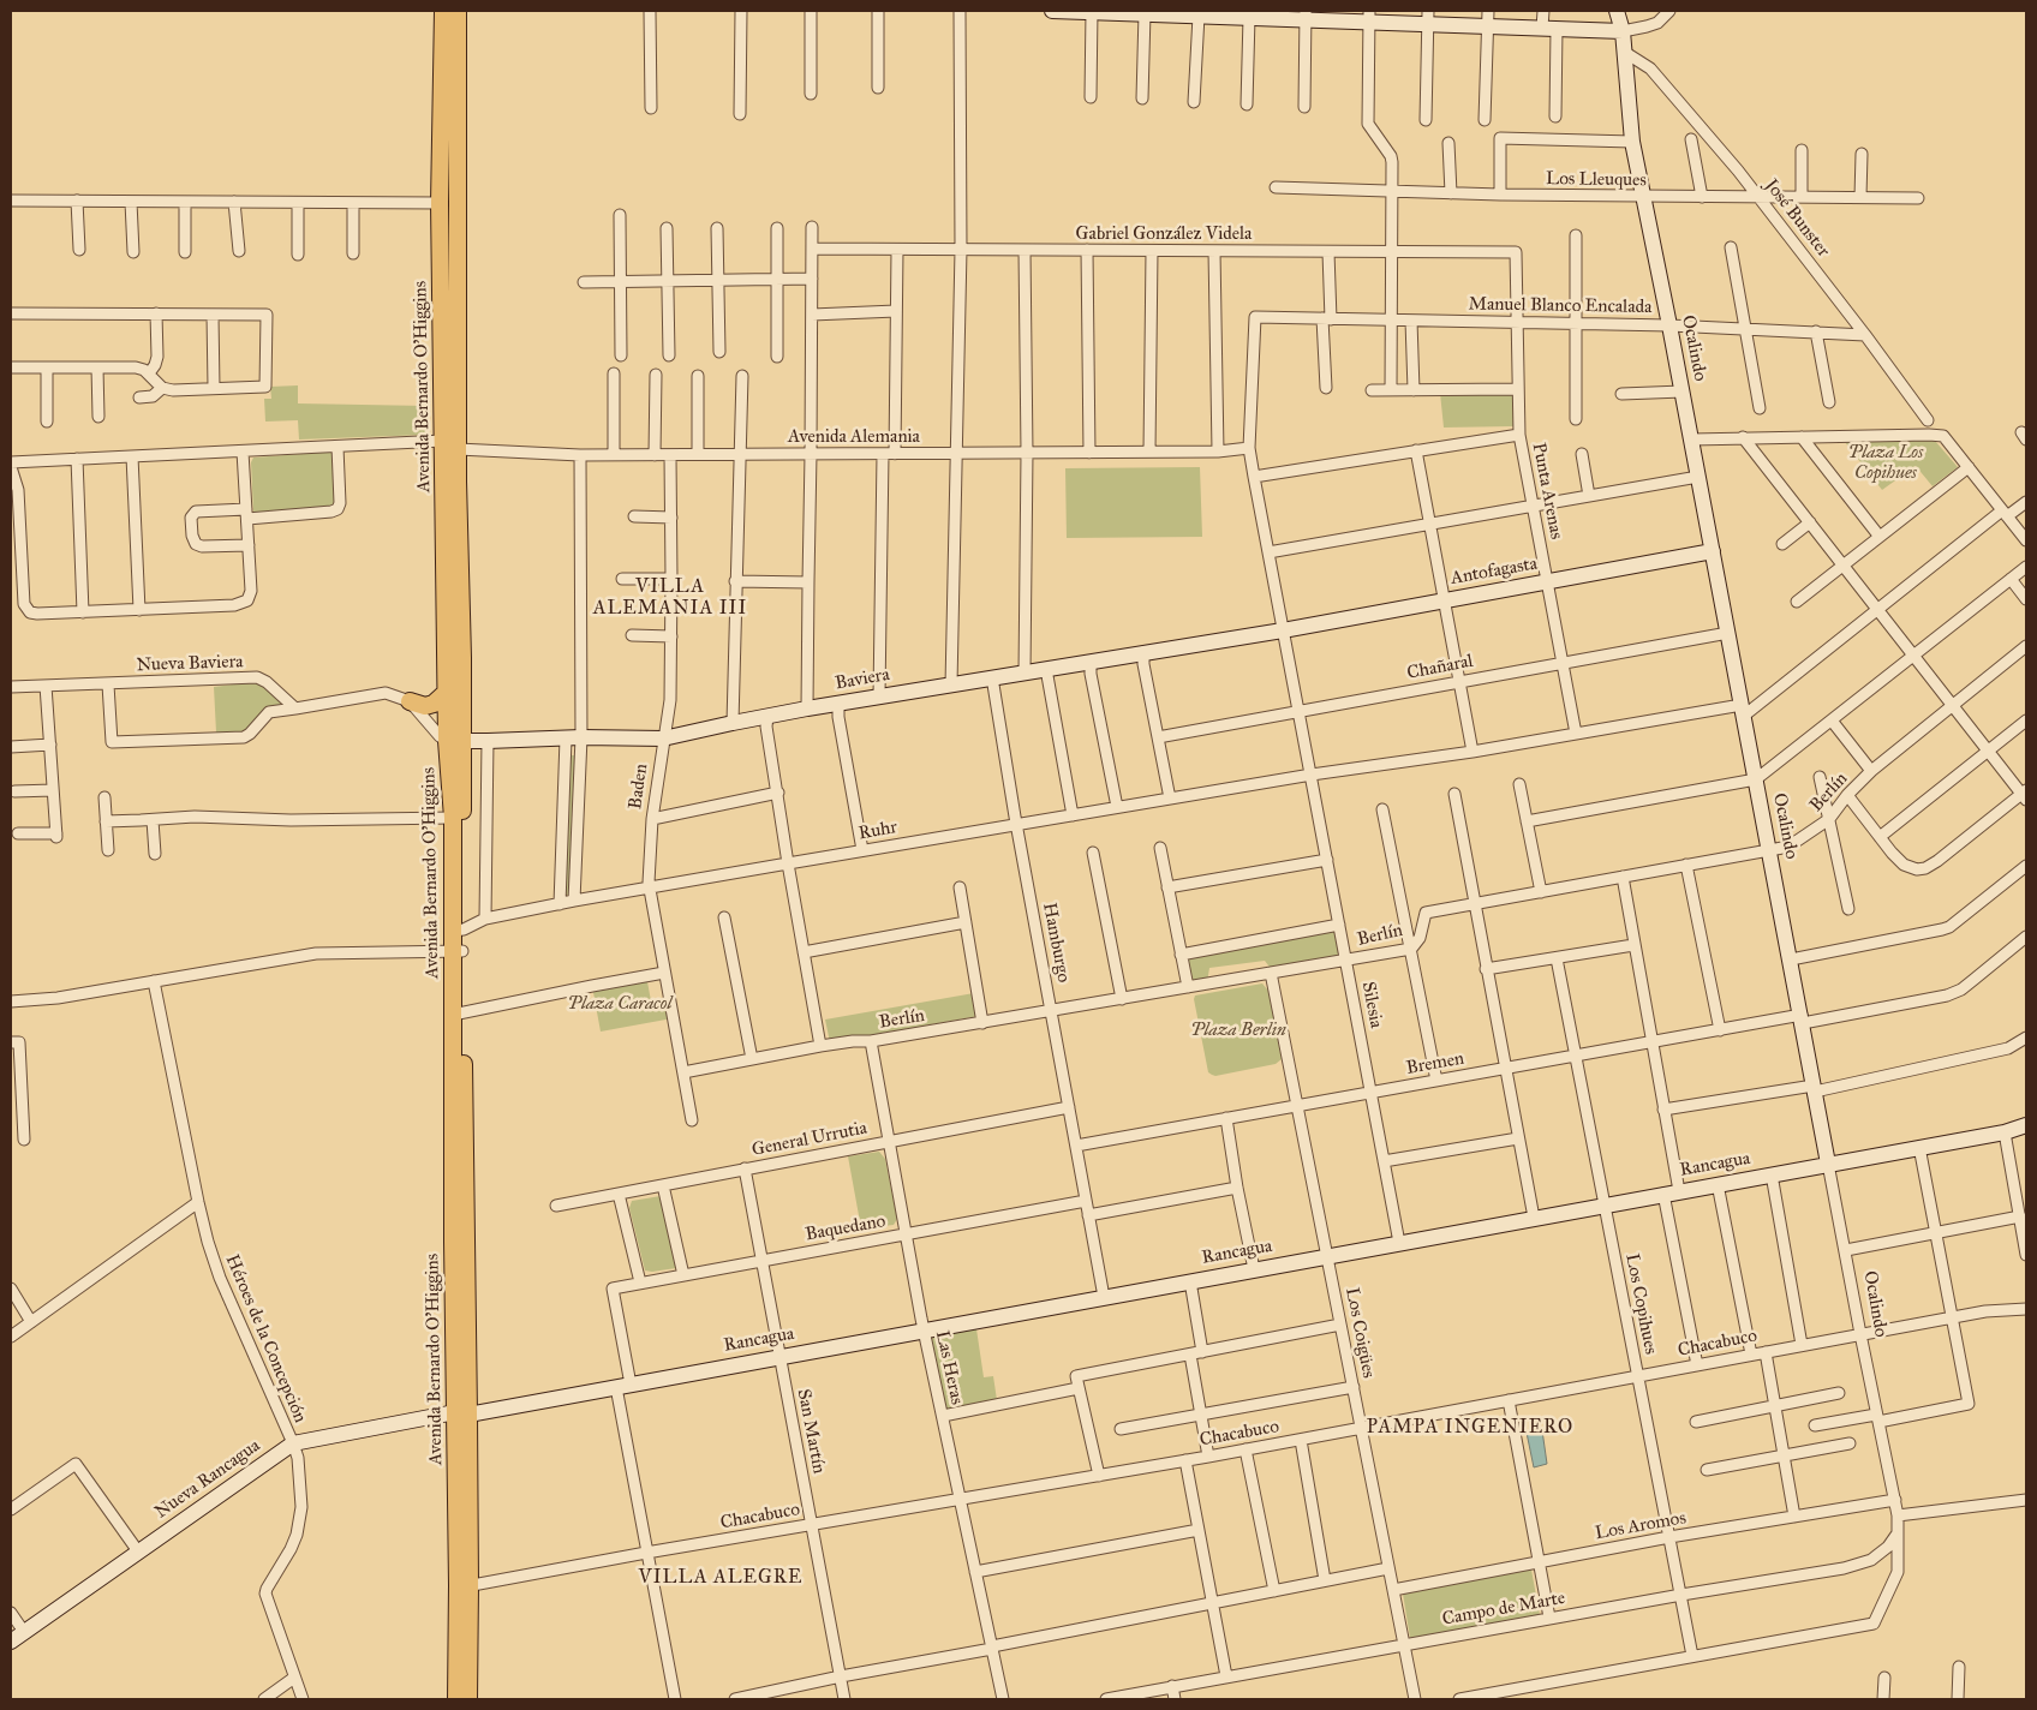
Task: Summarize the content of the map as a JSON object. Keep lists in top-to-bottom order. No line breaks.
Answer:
{"streets":{"main road":["Avenida Bernardo O'Higgins"],"street":["Los Lleuques","José Bunster","Gabriel González Videla","Manuel Blanco Encalada","Ocalindo","Avenida Alemania","Punta Arenas","Antofagasta","Nueva Baviera","Chañaral","Baviera","Baden","Berlín","Ruhr","Hamburgo","Silesia","Bremen","General Urrutia","Rancagua","Baquedano","Los Copihues","Los Coigües","Héroes de la Concepción","Chacabuco","Las Heras","San Martín","Nueva Rancagua","Los Aromos","Campo de Marte"]},"crossings":[["Los Lleuques","José Bunster"],["Los Lleuques","Ocalindo"],["José Bunster","Manuel Blanco Encalada"],["José Bunster","Ocalindo"],["Gabriel González Videla","Punta Arenas"],["Manuel Blanco Encalada","Ocalindo"],["Manuel Blanco Encalada","Punta Arenas"],["Manuel Blanco Encalada","Silesia"],["Ocalindo","Antofagasta"],["Ocalindo","Chañaral"],["Ocalindo","Berlín"],["Ocalindo","Ruhr"],["Ocalindo","Bremen"],["Ocalindo","Rancagua"],["Ocalindo","Los Copihues"],["Ocalindo","Chacabuco"],["Ocalindo","Los Aromos"],["Ocalindo","Campo de Marte"],["Avenida Bernardo O'Higgins","Avenida Alemania"],["Avenida Bernardo O'Higgins","Baviera"],["Avenida Bernardo O'Higgins","Ruhr"],["Avenida Bernardo O'Higgins","Rancagua"],["Avenida Bernardo O'Higgins","Chacabuco"],["Avenida Bernardo O'Higgins","Nueva Rancagua"],["Avenida Alemania","Baden"],["Avenida Alemania","Silesia"],["Punta Arenas","Antofagasta"],["Punta Arenas","Chañaral"],["Punta Arenas","Ruhr"],["Antofagasta","Baviera"],["Antofagasta","Silesia"],["Chañaral","Silesia"],["Baviera","Baden"],["Baviera","Hamburgo"],["Baviera","Silesia"],["Baden","Berlín"],["Baden","Ruhr"],["Berlín","Hamburgo"],["Berlín","Silesia"],["Berlín","Los Coigües"],["Berlín","Las Heras"],["Ruhr","Hamburgo"],["Ruhr","Silesia"],["Hamburgo","Bremen"],["Hamburgo","General Urrutia"],["Hamburgo","Rancagua"],["Hamburgo","Baquedano"],["Silesia","Bremen"],["Silesia","Rancagua"],["Bremen","Los Copihues"],["Bremen","Los Coigües"],["General Urrutia","Las Heras"],["General Urrutia","San Martín"],["Rancagua","Baquedano"],["Rancagua","Los Copihues"],["Rancagua","Los Coigües"],["Rancagua","Las Heras"],["Rancagua","San Martín"],["Rancagua","Nueva Rancagua"],["Baquedano","Las Heras"],["Baquedano","San Martín"],["Los Copihues","Chacabuco"],["Los Copihues","Los Aromos"],["Los Copihues","Campo de Marte"],["Los Coigües","Chacabuco"],["Los Coigües","Los Aromos"],["Los Coigües","Campo de Marte"],["Héroes de la Concepción","Nueva Rancagua"],["Chacabuco","Las Heras"],["Chacabuco","San Martín"]],"districts":["VILLA ALEMANIA III","PAMPA INGENIERO","VILLA ALEGRE"],"parks":["Plaza Los Copihues","Plaza Caracol","Plaza Berlin"]}
